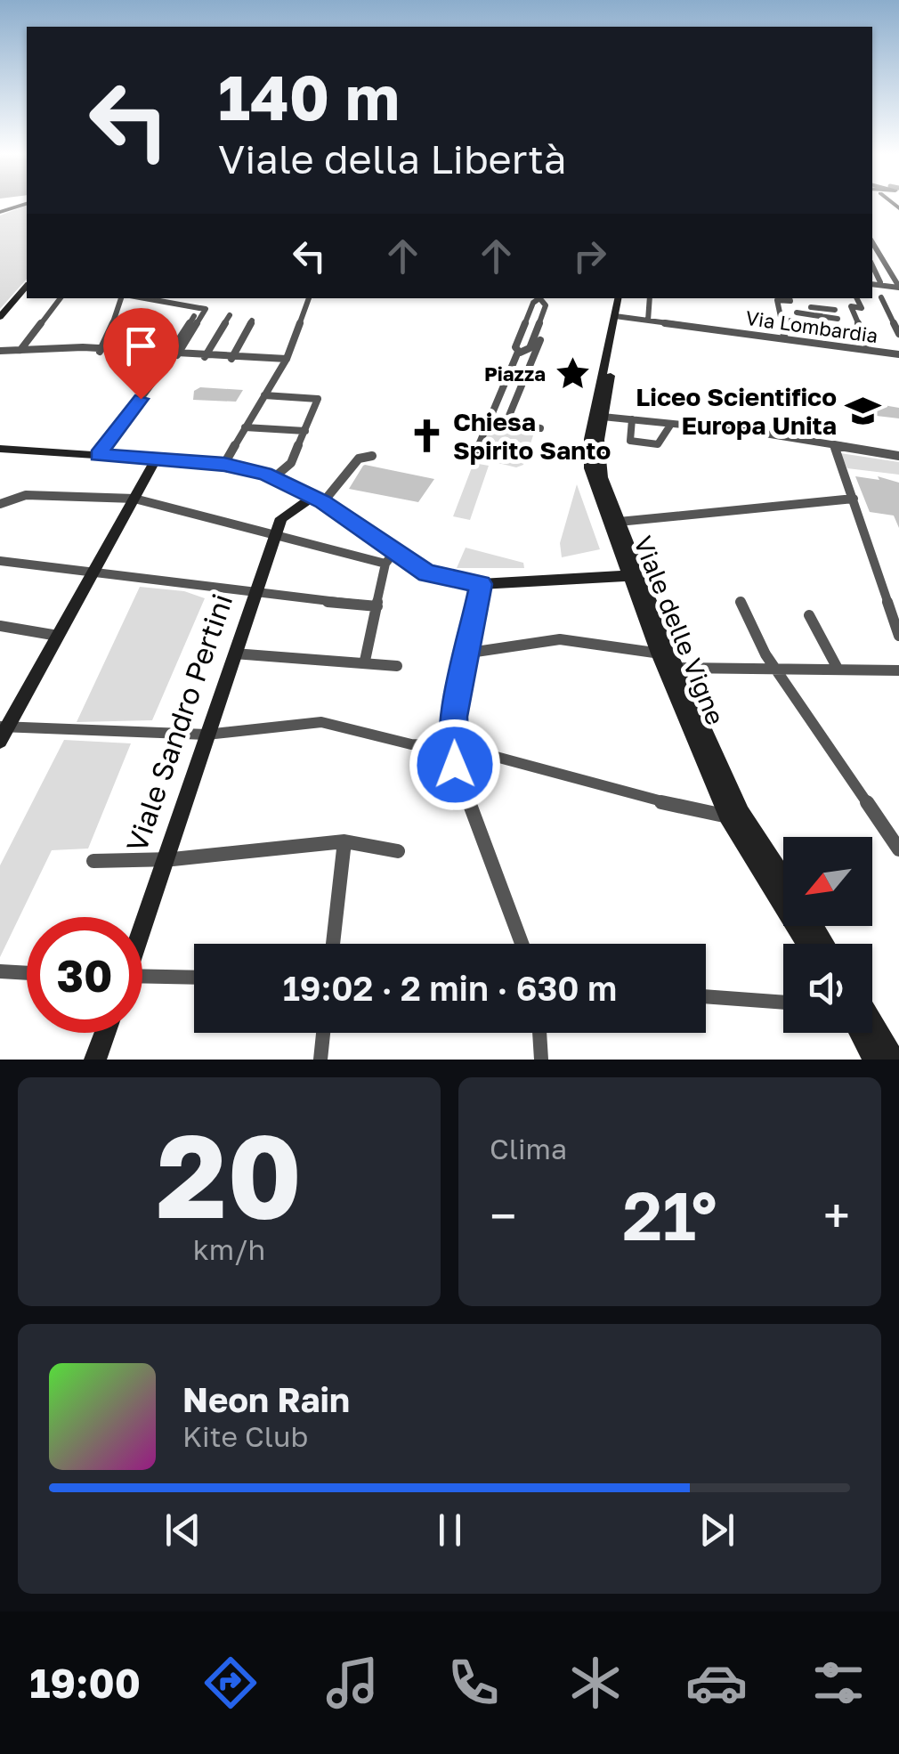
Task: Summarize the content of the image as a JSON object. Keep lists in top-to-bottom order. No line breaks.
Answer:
{"streets":{"street":["Via Lombardia","Viale delle Vigne","Viale Sandro Pertini"]},"crossings":[["Via Lombardia","Viale delle Vigne"]],"places":{"place":["Piazza"],"school or university":["Liceo Scientifico Europa Unita"],"church":["Chiesa Spirito Santo"]},"north":"bottom left","page":{"turn":["140 m","Viale della Libertà"],"limit":"30","trip":"19:02 · 2 min · 630 m","tile":[["20","km/h"],"Clima"],"heat":["−","21°","+"],"song":["Neon Rain","Kite Club"],"tabs":"19:00"}}
